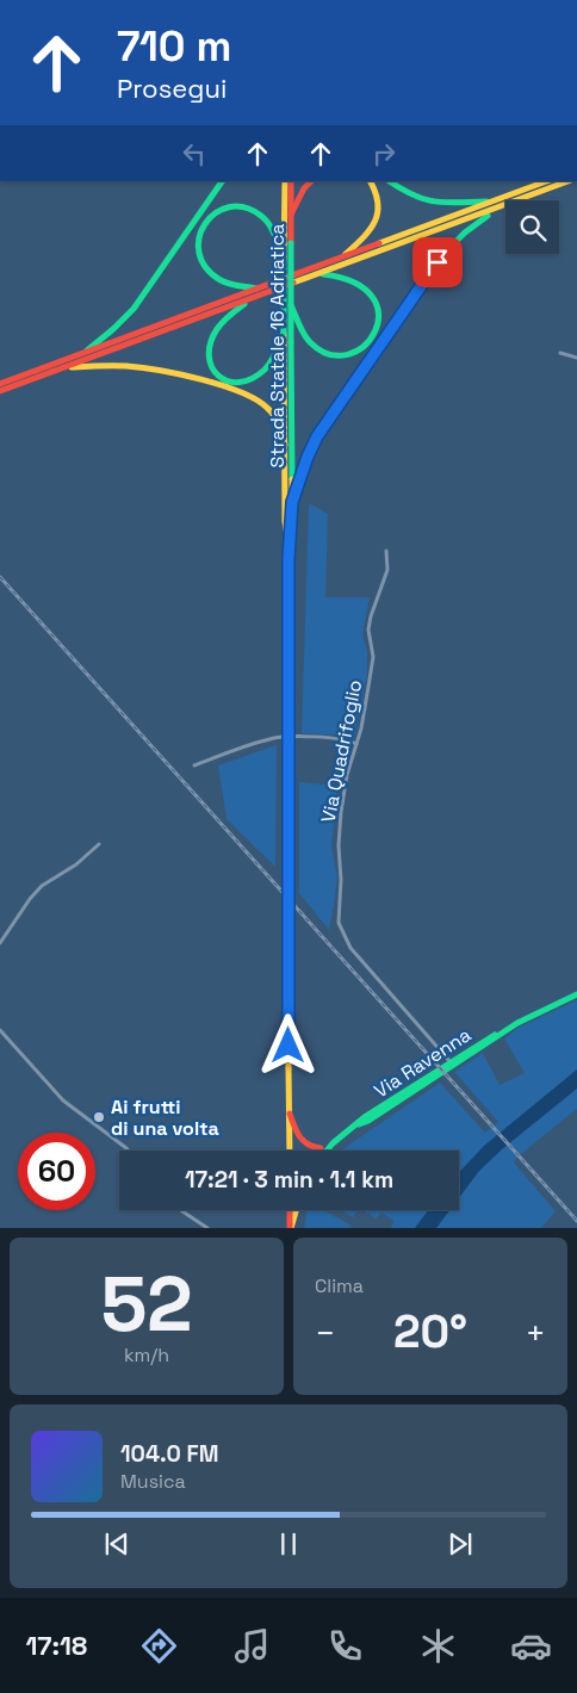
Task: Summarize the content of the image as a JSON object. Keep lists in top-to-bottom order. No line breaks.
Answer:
{"streets":{"main road":["Strada Statale 16 Adriatica","Via Ravenna"],"street":["Via Quadrifoglio"]},"crossings":[["Via Quadrifoglio","Via Ravenna"]],"places":["Ai frutti di una volta"],"page":{"turn":["710 m","Prosegui"],"limit":"60","trip":"17:21 · 3 min · 1.1 km","tile":[["52","km/h"],"Clima"],"heat":["−","20°","+"],"song":["104.0 FM","Musica"],"tabs":"17:18"}}
